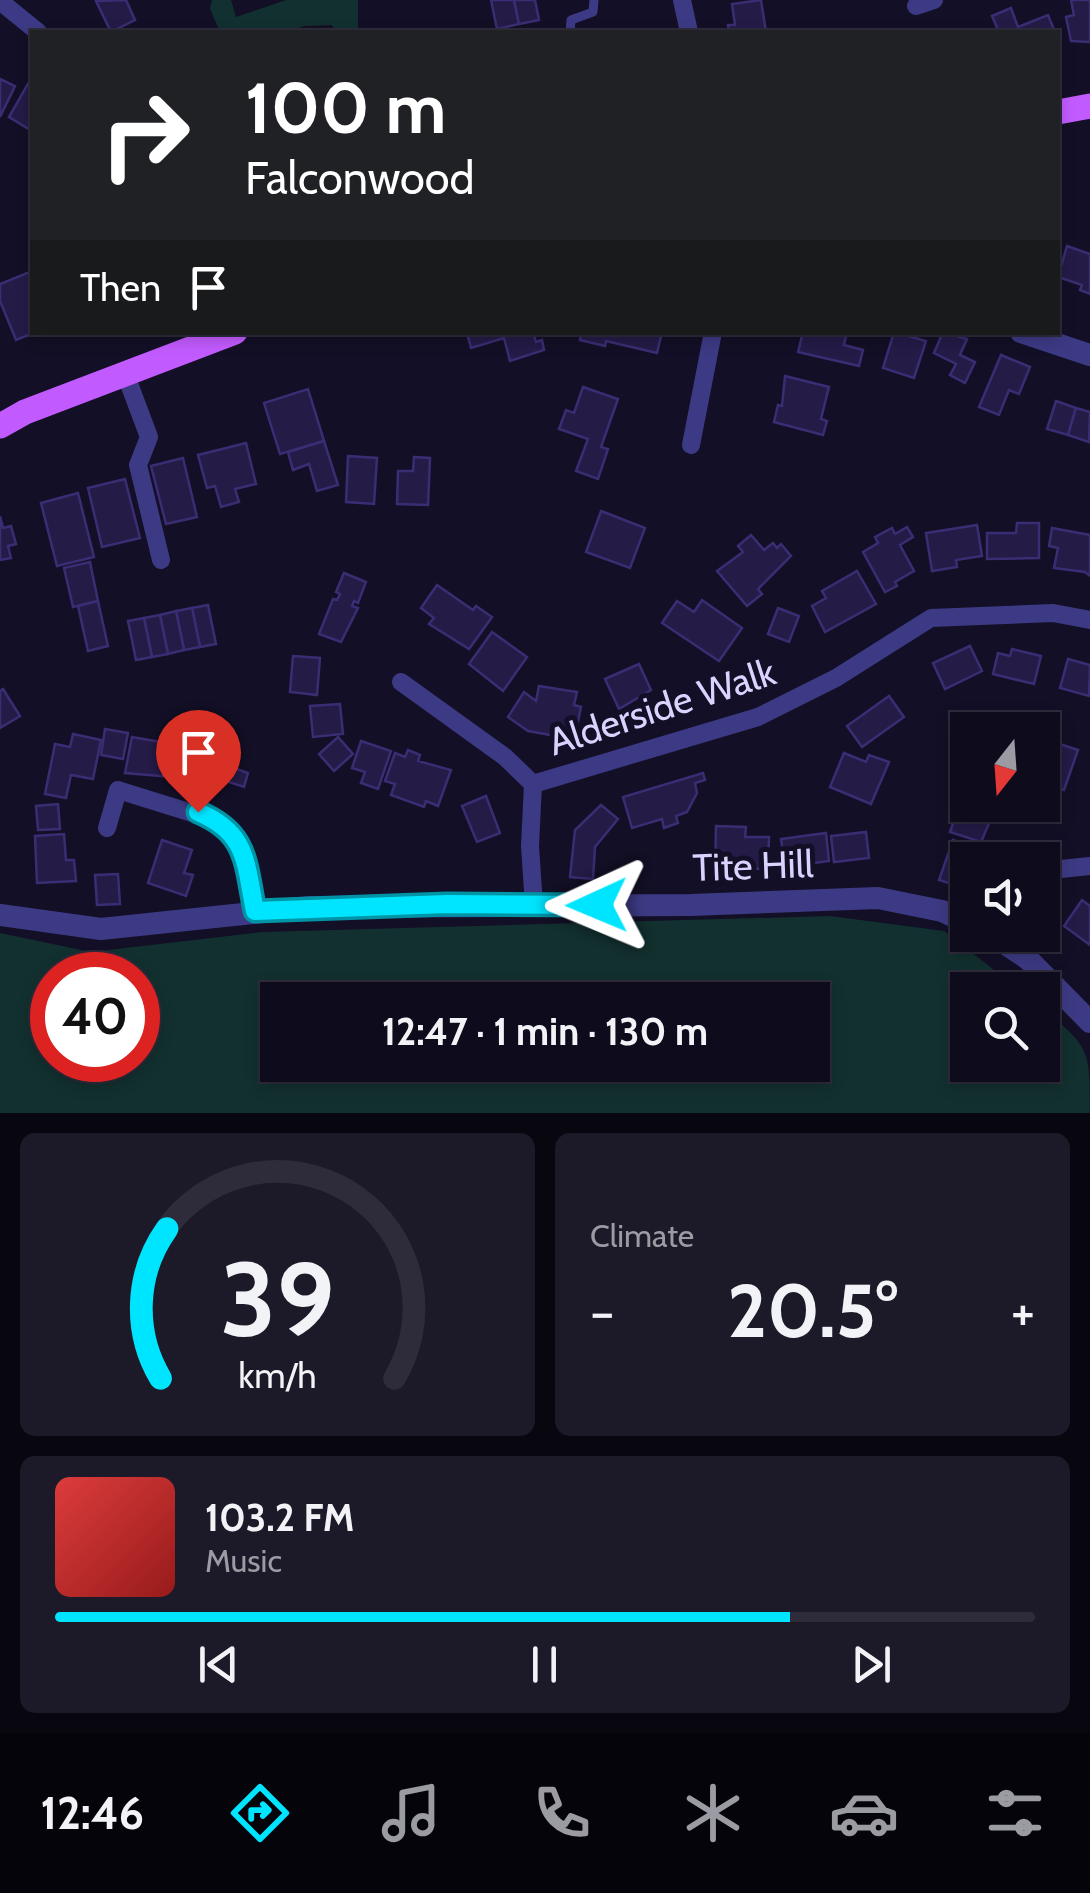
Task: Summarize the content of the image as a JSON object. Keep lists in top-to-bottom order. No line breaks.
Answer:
{"streets":{"street":["Alderside Walk","Tite Hill"]},"north":"bottom","page":{"turn":["100 m","Falconwood"],"then":"Then","limit":"40","trip":"12:47 · 1 min · 130 m","tile":"Climate","heat":["−","20.5°","+"],"song":["103.2 FM","Music"],"tabs":"12:46","gauge":["39","km/h"]}}
